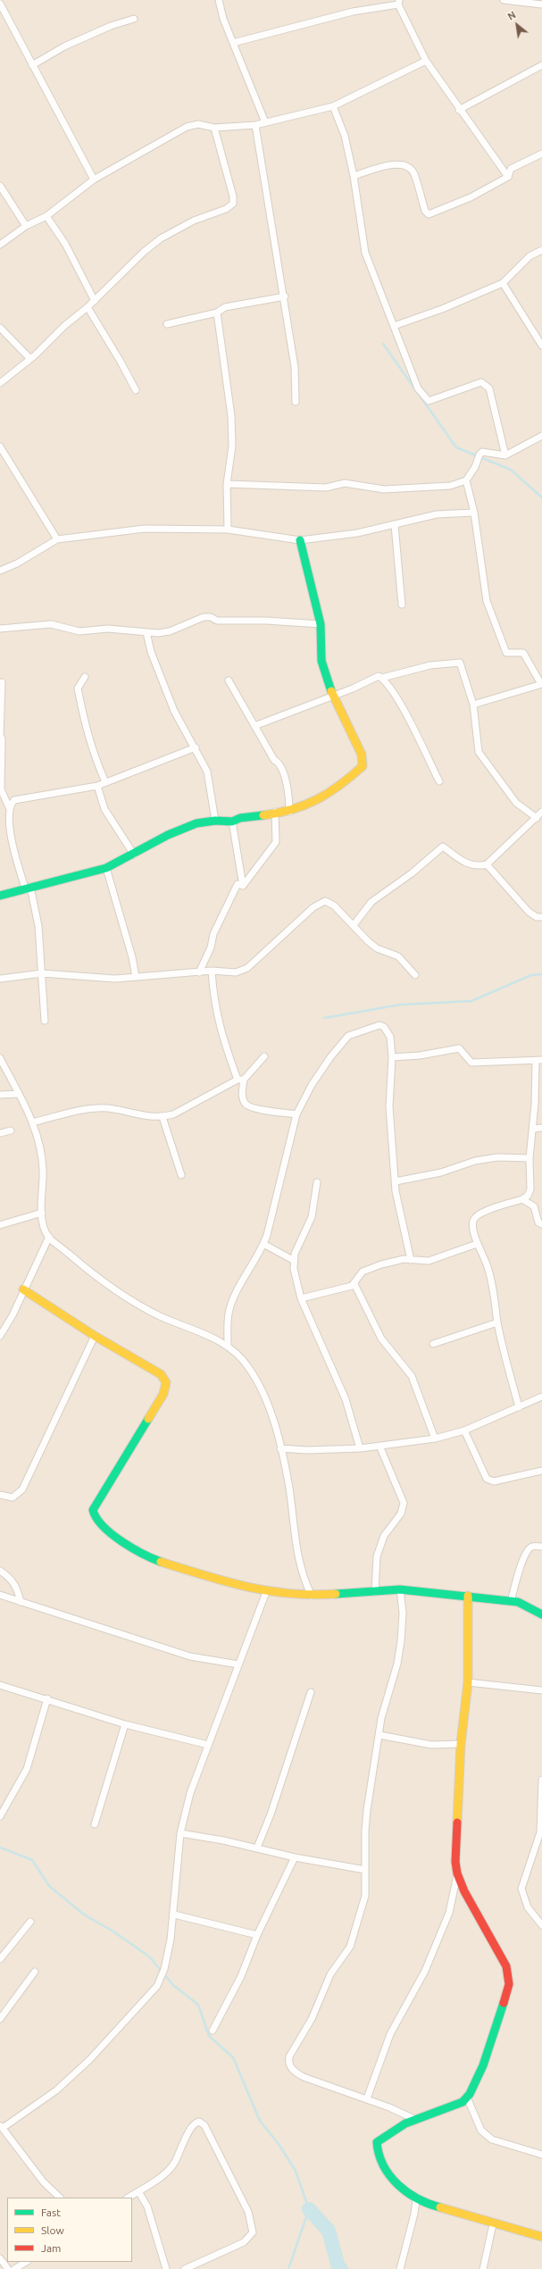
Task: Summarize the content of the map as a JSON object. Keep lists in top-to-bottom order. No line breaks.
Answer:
{"legend":["Fast","Slow","Jam"],"north":"top left"}
